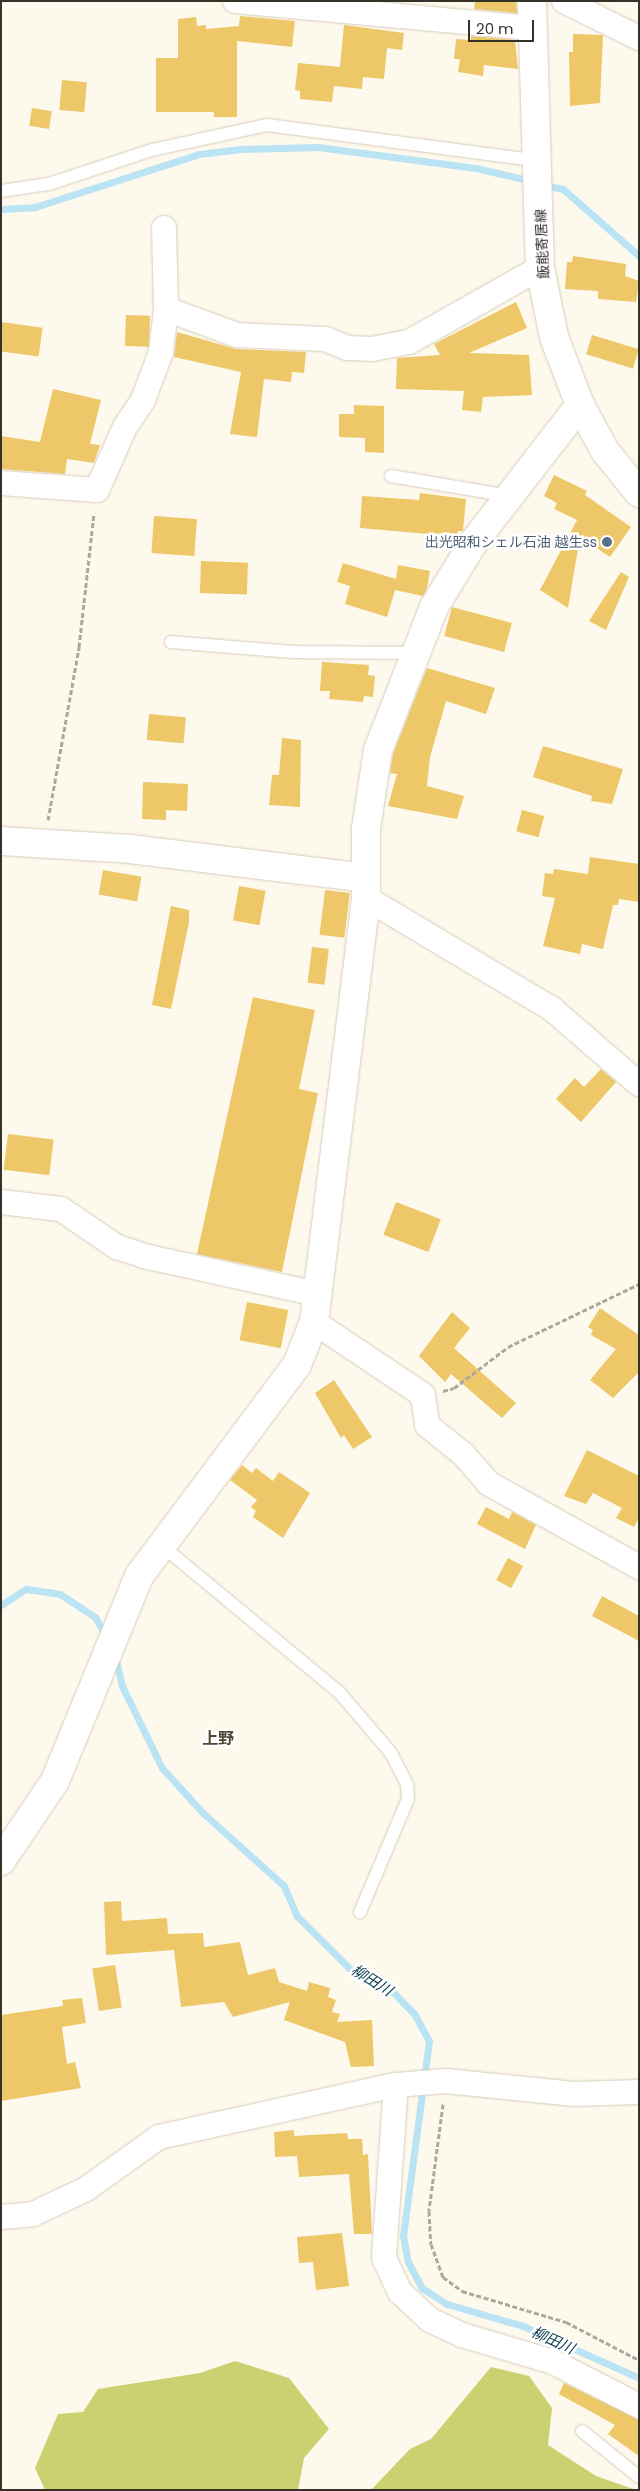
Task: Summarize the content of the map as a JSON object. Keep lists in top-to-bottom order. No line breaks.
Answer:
{"streets":{"street":["飯能寄居線"]},"districts":["上野"],"water":["柳田川"],"places":["出光昭和シェル石油 越生ss"],"scale_bar":"20 m"}
